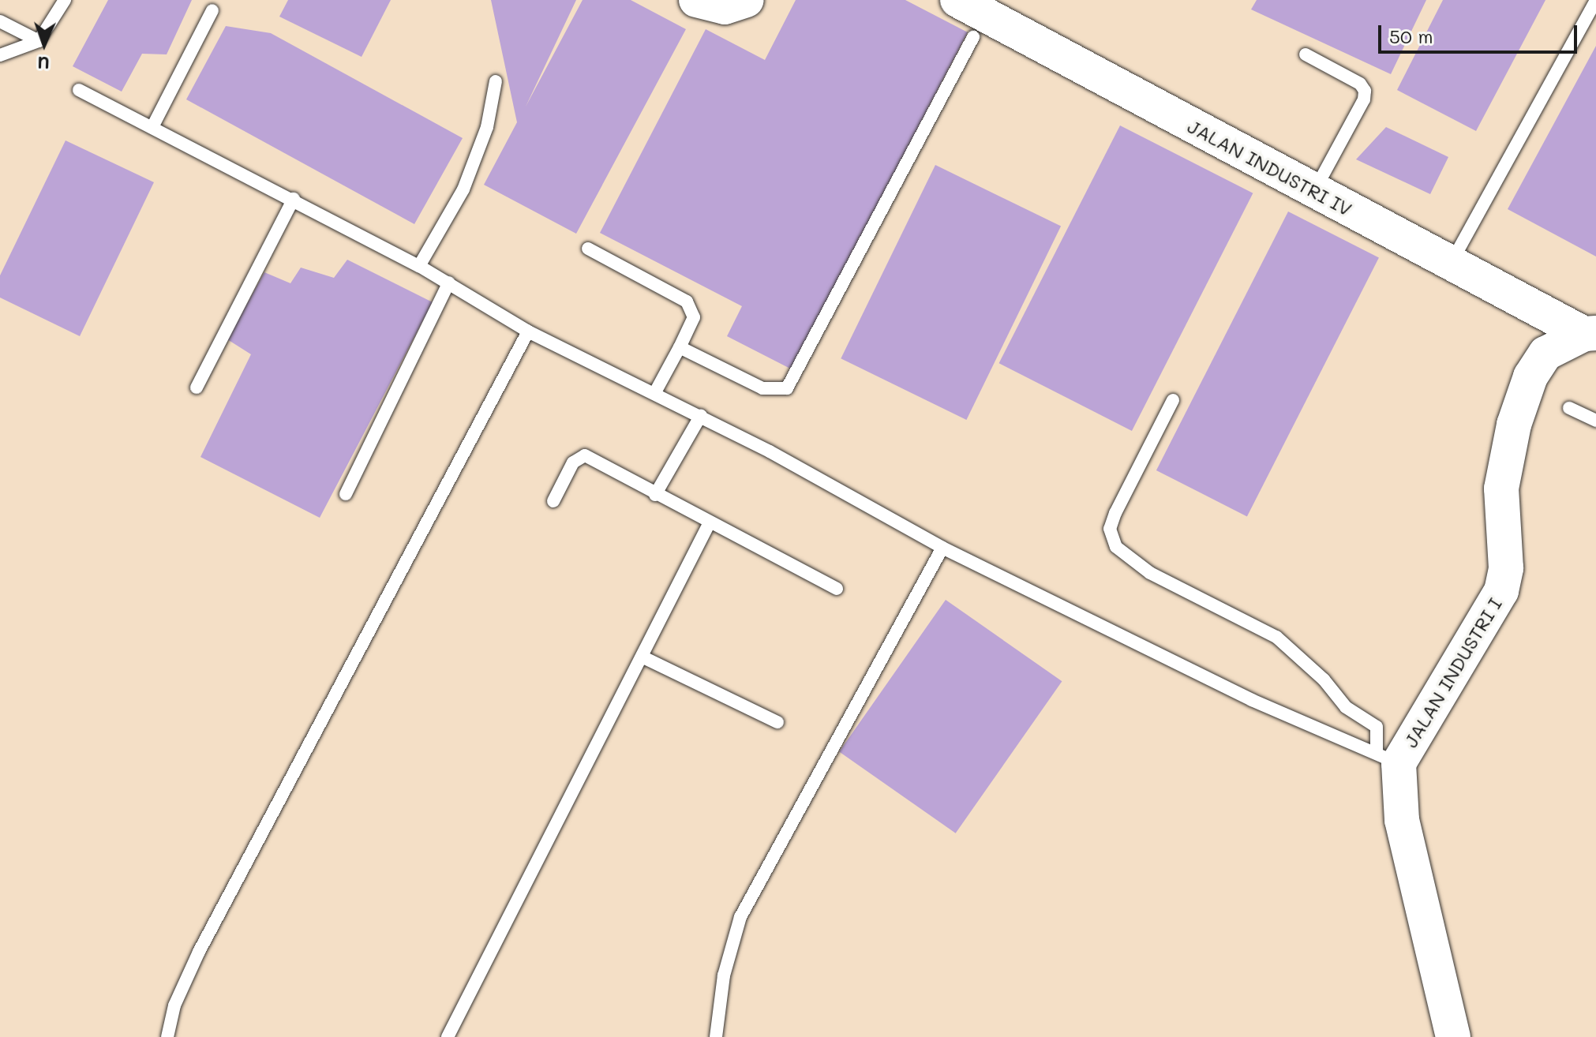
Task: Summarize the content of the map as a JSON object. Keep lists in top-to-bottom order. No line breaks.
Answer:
{"streets":{"main road":["JALAN INDUSTRI IV","JALAN INDUSTRI I"]},"crossings":[["JALAN INDUSTRI IV","JALAN INDUSTRI I"]],"scale_bar":"50 m","north":"bottom"}
